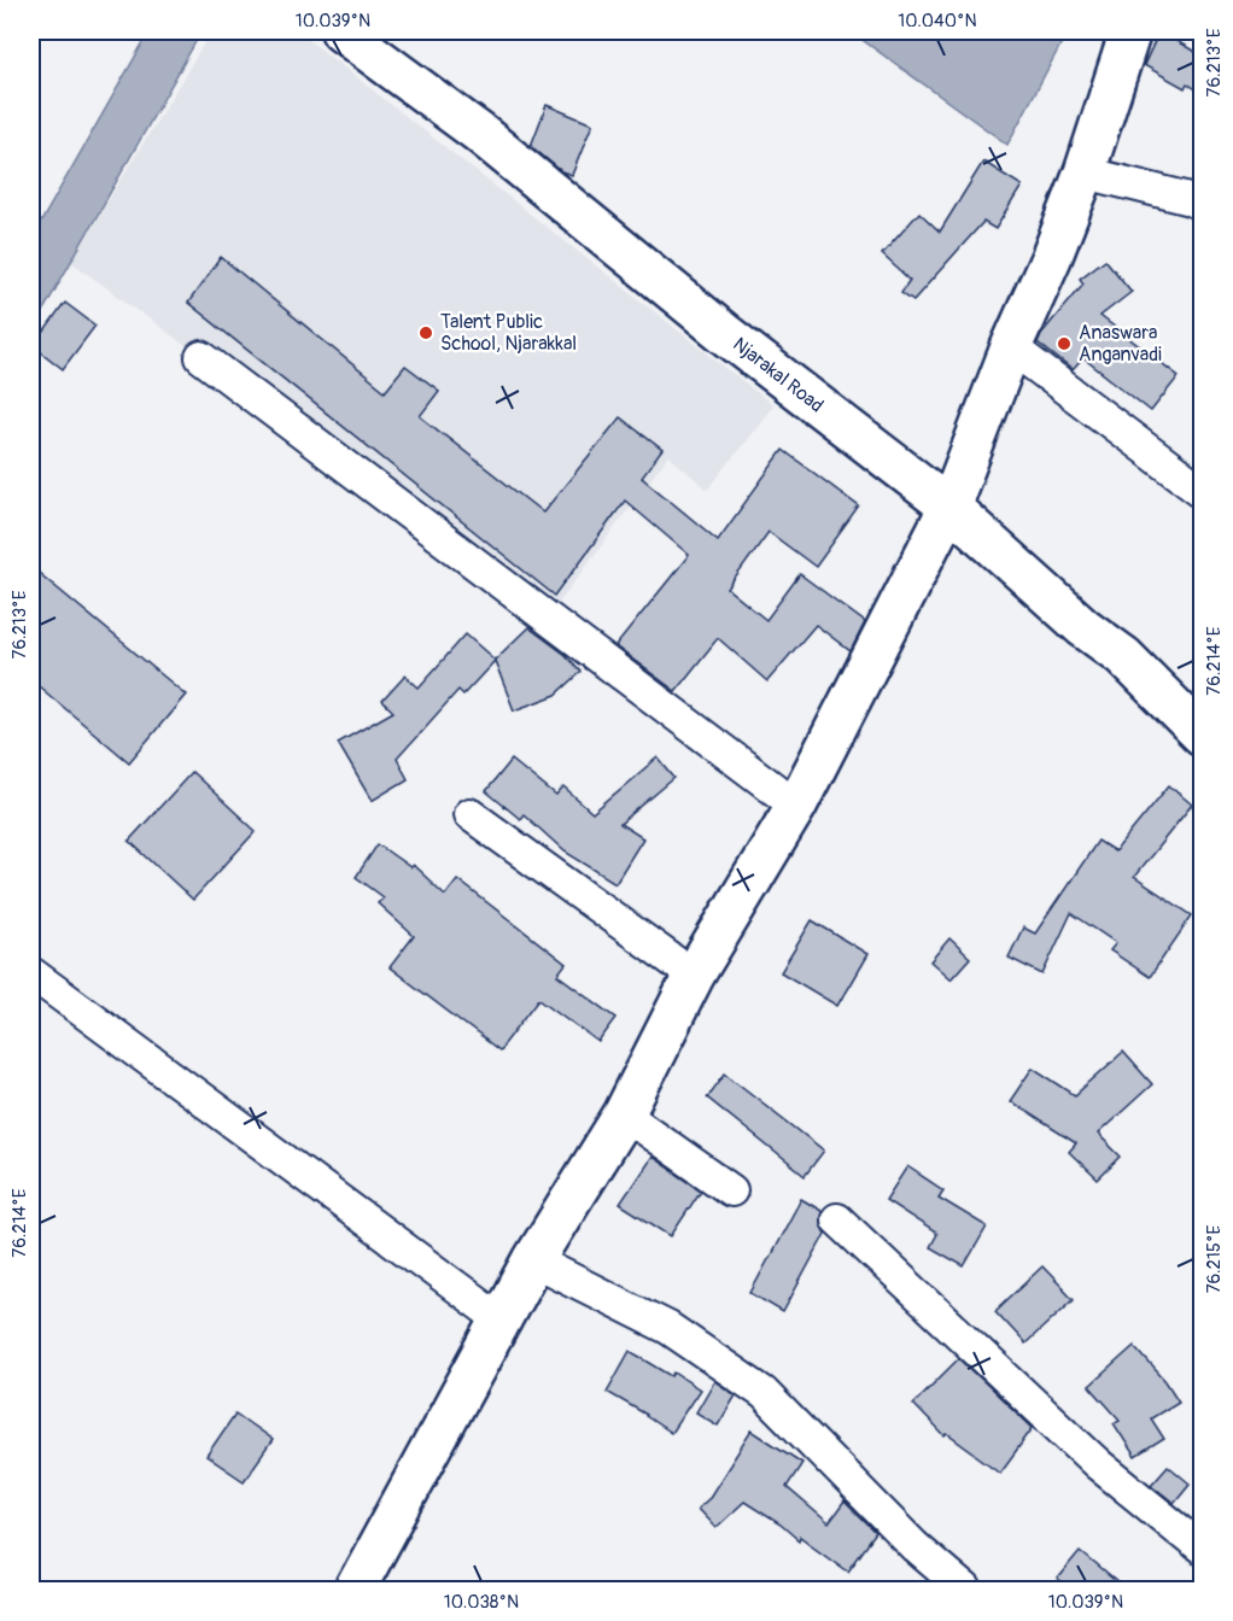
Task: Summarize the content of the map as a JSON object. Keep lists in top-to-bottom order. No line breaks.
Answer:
{"streets":{"street":["Njarakal Road"]},"places":["Talent Public School, Njarakkal","Anaswara Anganvadi"],"coordinates":["10.039°N","10.040°N","76.213°E","76.214°E","76.215°E","10.038°N"]}
